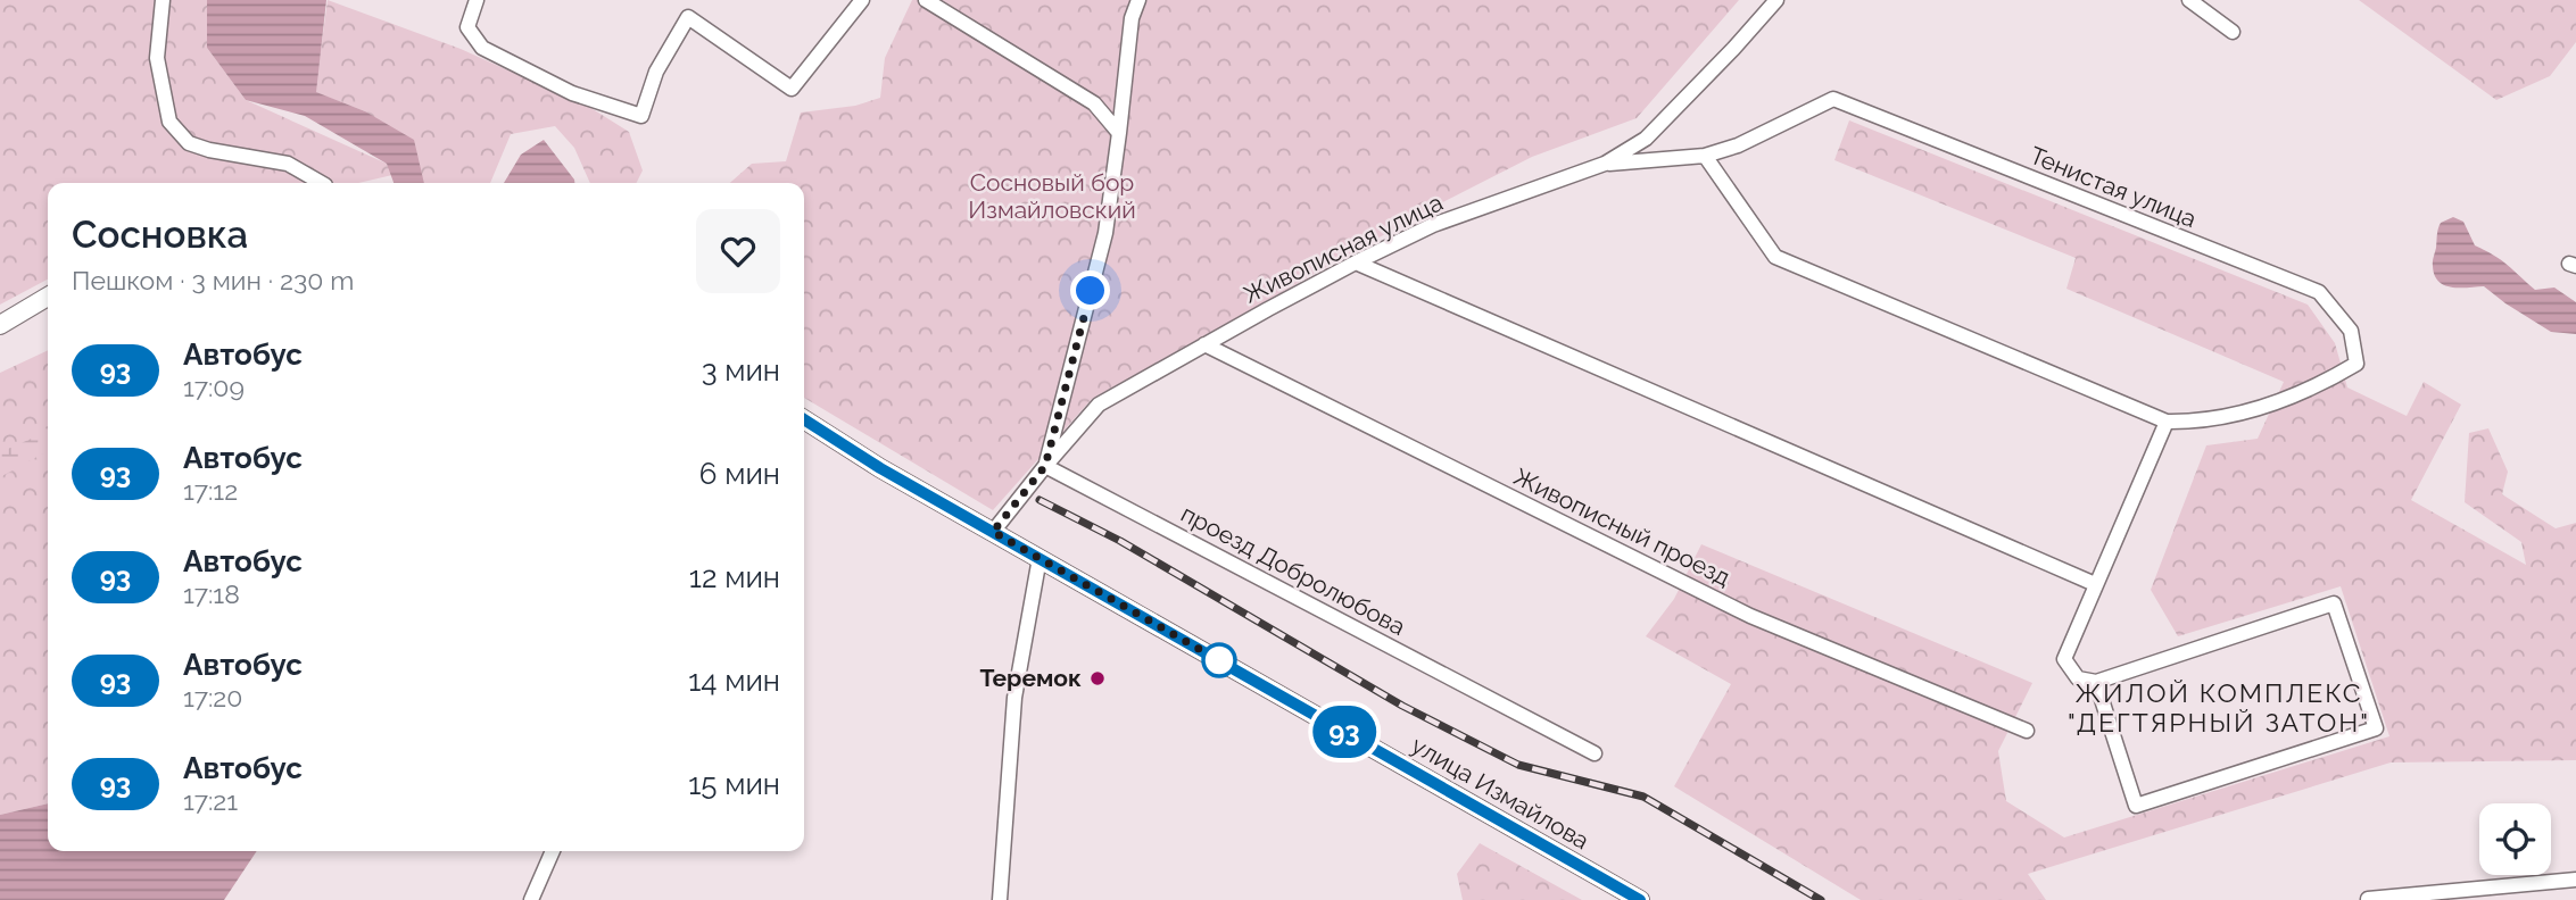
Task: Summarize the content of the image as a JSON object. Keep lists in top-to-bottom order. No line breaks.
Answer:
{"streets":{"main road":["улица Измайлова"],"street":["Тенистая улица","Живописная улица","Живописный проезд","проезд Добролюбова"]},"crossings":[["Тенистая улица","Живописная улица"],["Живописная улица","Живописный проезд"],["Живописная улица","проезд Добролюбова"]],"districts":["ЖИЛОЙ КОМПЛЕКС \"ДЕГТЯРНЫЙ ЗАТОН\""],"parks":["Сосновый бор Измайловский"],"places":["Теремок"],"lines":["bus line 93"],"page":{"on_map":"93","heading":["Сосновка","Пешком · 3 мин · 230 m"],"list":[{"mark":"93","name":"Автобус","note":"17:09","value":"3 мин"},{"mark":"93","name":"Автобус","note":"17:12","value":"6 мин"},{"mark":"93","name":"Автобус","note":"17:18","value":"12 мин"},{"mark":"93","name":"Автобус","note":"17:20","value":"14 мин"},{"mark":"93","name":"Автобус","note":"17:21","value":"15 мин"}]}}
